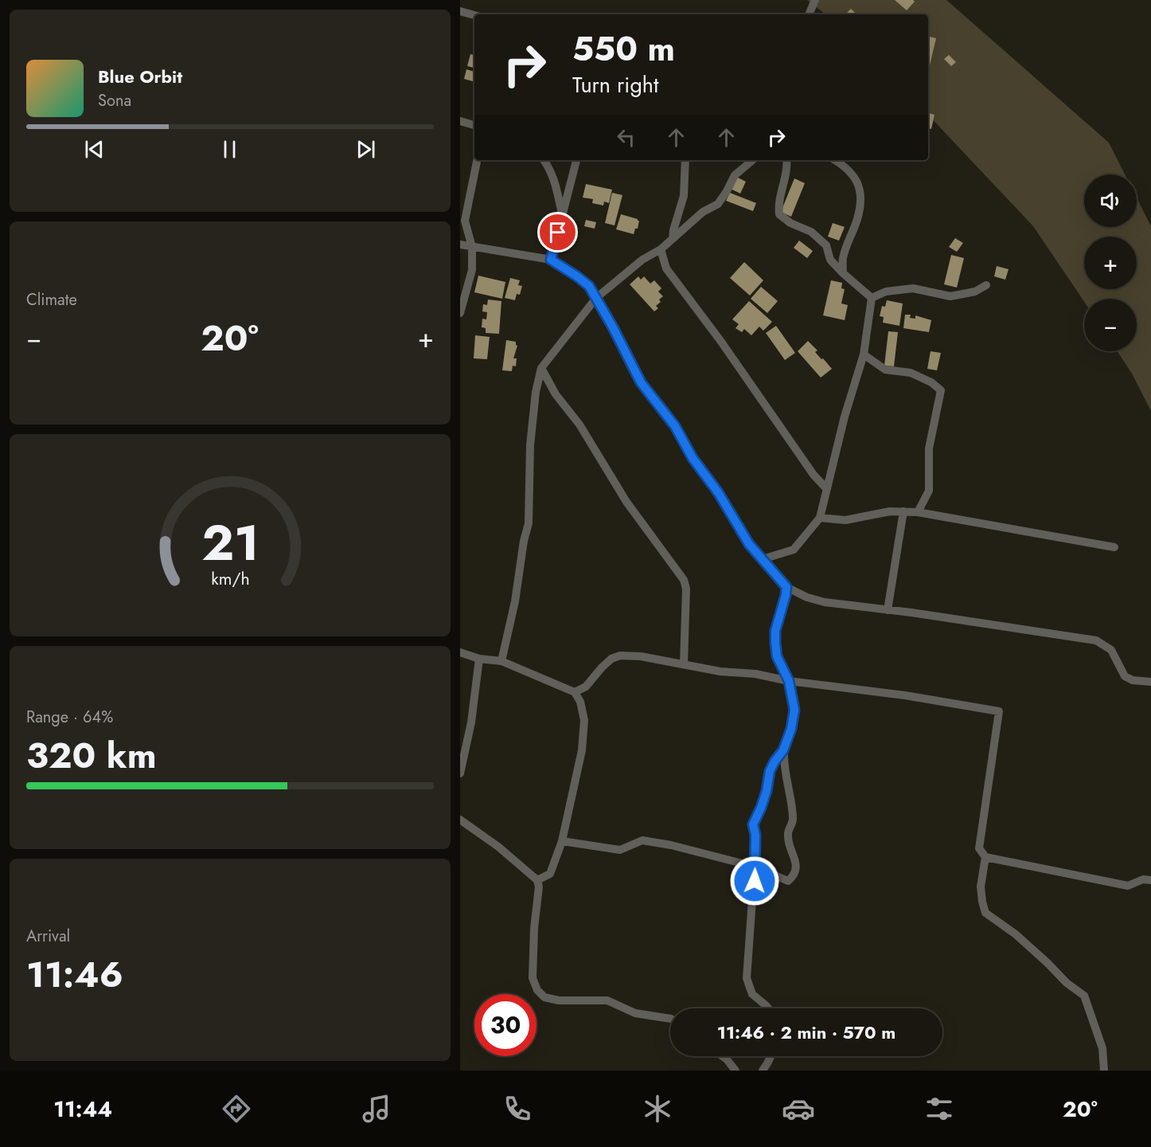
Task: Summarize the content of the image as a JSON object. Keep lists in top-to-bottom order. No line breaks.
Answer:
{"page":{"turn":["550 m","Turn right"],"song":["Blue Orbit","Sona"],"map_buttons":["+","−"],"tile":["Climate",["Range · 64%","320 km"],["Arrival","11:46"]],"heat":["−","20°","+"],"limit":"30","trip":"11:46 · 2 min · 570 m","tabs":["11:44","20°"],"gauge":["21","km/h"]}}
